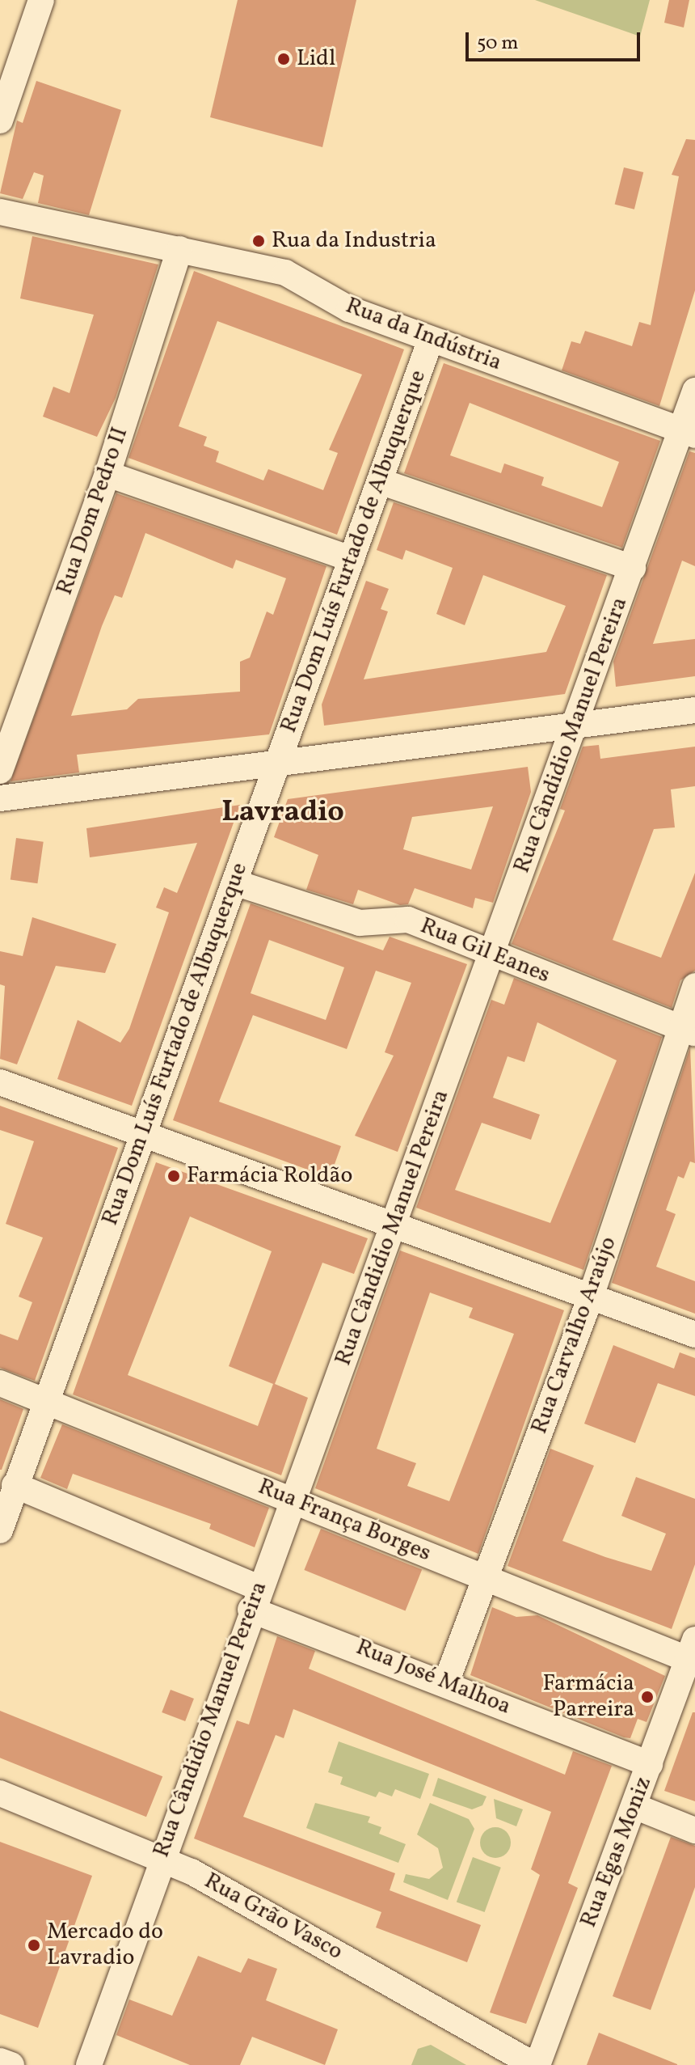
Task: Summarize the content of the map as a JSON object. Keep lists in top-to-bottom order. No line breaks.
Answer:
{"streets":{"street":["Rua da Indústria","Rua Dom Pedro II","Rua Dom Luís Furtado de Albuquerque","Rua Cândidio Manuel Pereira","Rua Gil Eanes","Rua Carvalho Araújo","Rua França Borges","Rua José Malhoa","Rua Egas Moniz","Rua Grão Vasco"]},"crossings":[["Rua da Indústria","Rua Dom Pedro II"],["Rua da Indústria","Rua Dom Luís Furtado de Albuquerque"],["Rua da Indústria","Rua Cândidio Manuel Pereira"],["Rua Dom Luís Furtado de Albuquerque","Rua Gil Eanes"],["Rua Dom Luís Furtado de Albuquerque","Rua França Borges"],["Rua Dom Luís Furtado de Albuquerque","Rua José Malhoa"],["Rua Cândidio Manuel Pereira","Rua Gil Eanes"],["Rua Cândidio Manuel Pereira","Rua França Borges"],["Rua Cândidio Manuel Pereira","Rua José Malhoa"],["Rua Cândidio Manuel Pereira","Rua Grão Vasco"],["Rua Gil Eanes","Rua Carvalho Araújo"],["Rua Carvalho Araújo","Rua França Borges"],["Rua Carvalho Araújo","Rua José Malhoa"],["Rua França Borges","Rua Egas Moniz"],["Rua José Malhoa","Rua Egas Moniz"],["Rua Egas Moniz","Rua Grão Vasco"]],"districts":["Lavradio"],"places":["Lidl","Rua da Industria","Farmácia Roldão","Farmácia Parreira","Mercado do Lavradio"],"scale_bar":"50 m"}
